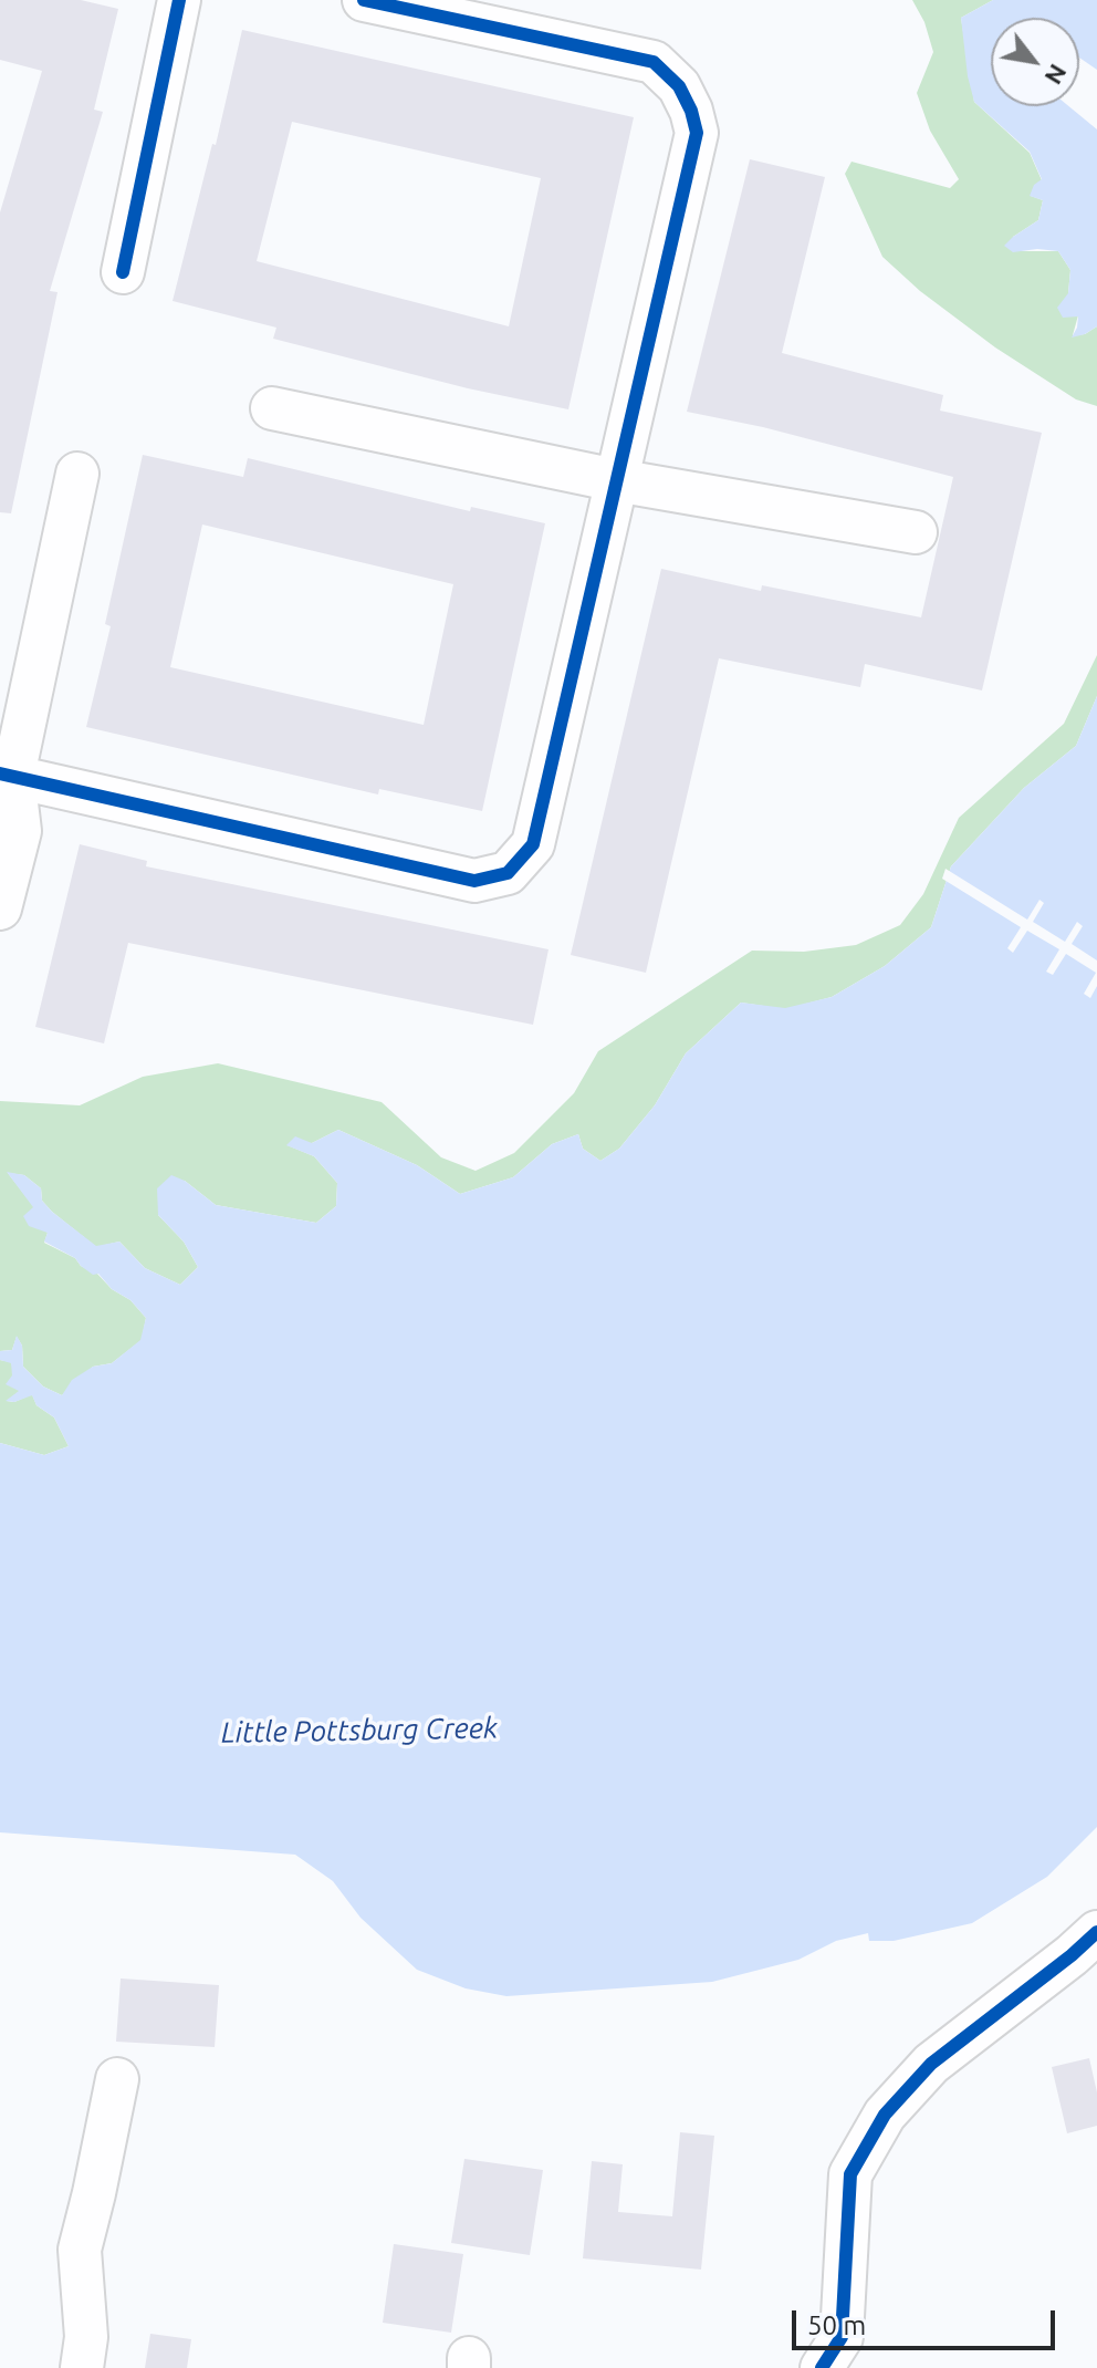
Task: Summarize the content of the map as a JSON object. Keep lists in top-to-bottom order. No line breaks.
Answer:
{"water":["Little Pottsburg Creek"],"scale_bar":"50 m","north":"bottom right"}
